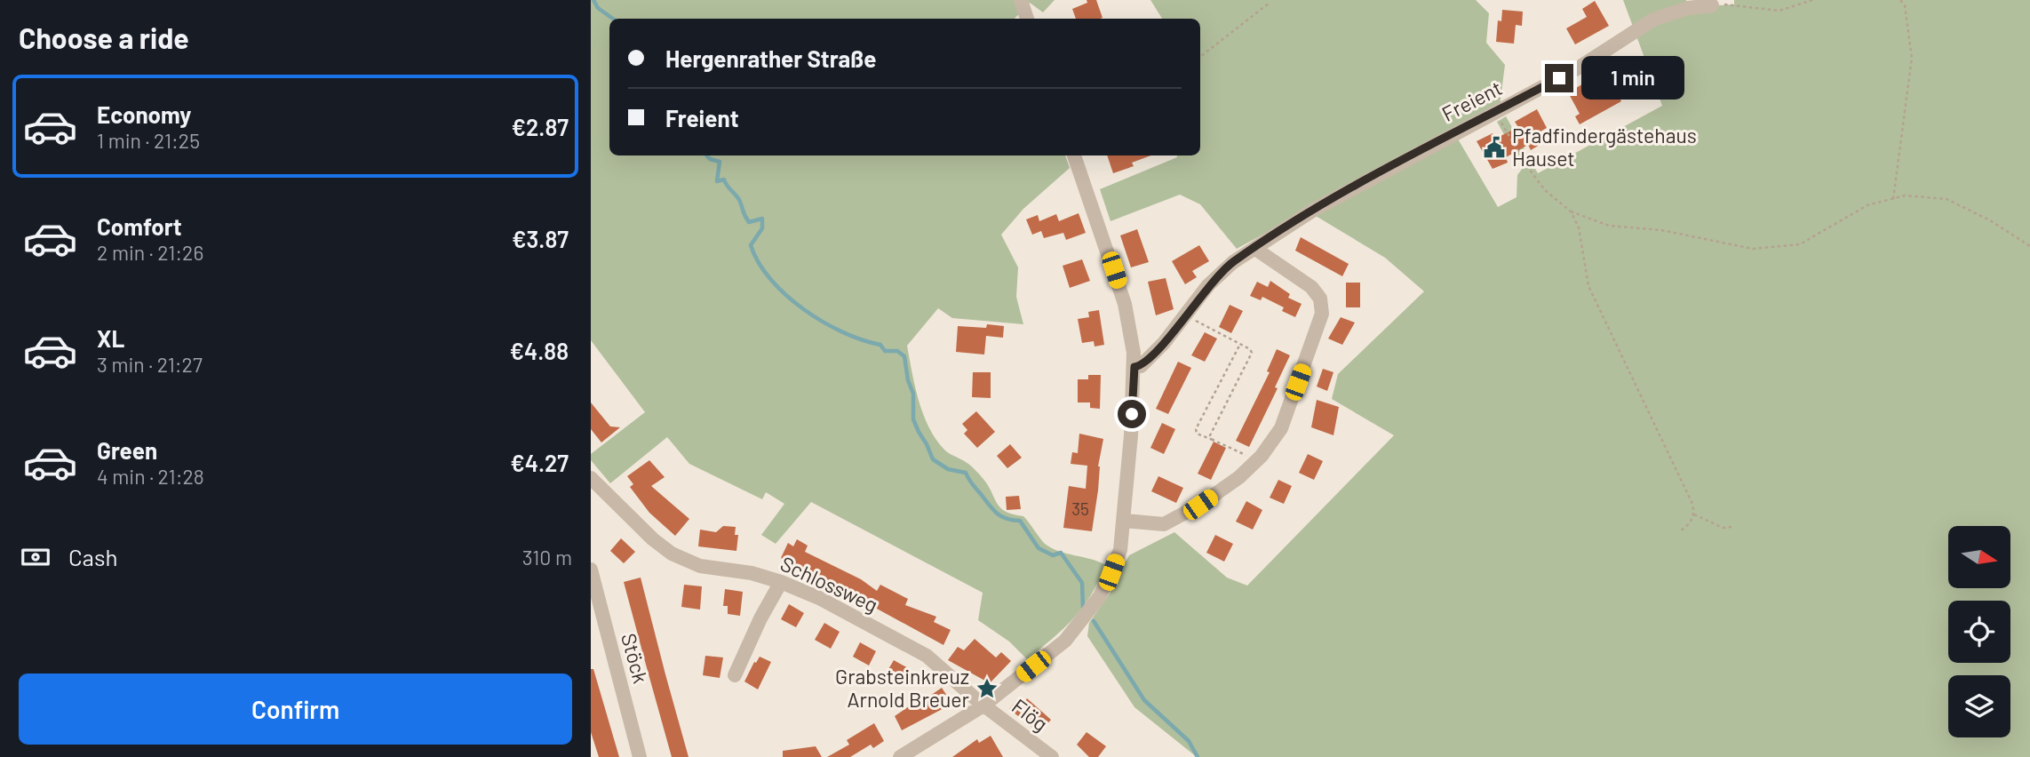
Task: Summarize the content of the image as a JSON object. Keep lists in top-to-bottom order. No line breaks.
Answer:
{"streets":{"street":["Freient","Schlossweg","Stöck","Flög"]},"crossings":[["Schlossweg","Flög"]],"places":{"public building":["Pfadfindergästehaus Hauset"],"place":["Grabsteinkreuz Arnold Breuer"]},"house_numbers":["35"],"north":"right","page":{"heading":"Choose a ride","banner":["Hergenrather Straße","Freient"],"bubble":"1 min","list":[{"name":"Economy","note":"1 min · 21:25","value":"€2.87"},{"name":"Comfort","note":"2 min · 21:26","value":"€3.87"},{"name":"XL","note":"3 min · 21:27","value":"€4.88"},{"name":"Green","note":"4 min · 21:28","value":"€4.27"}],"pay":["Cash","310 m"],"buttons":"Confirm"}}
